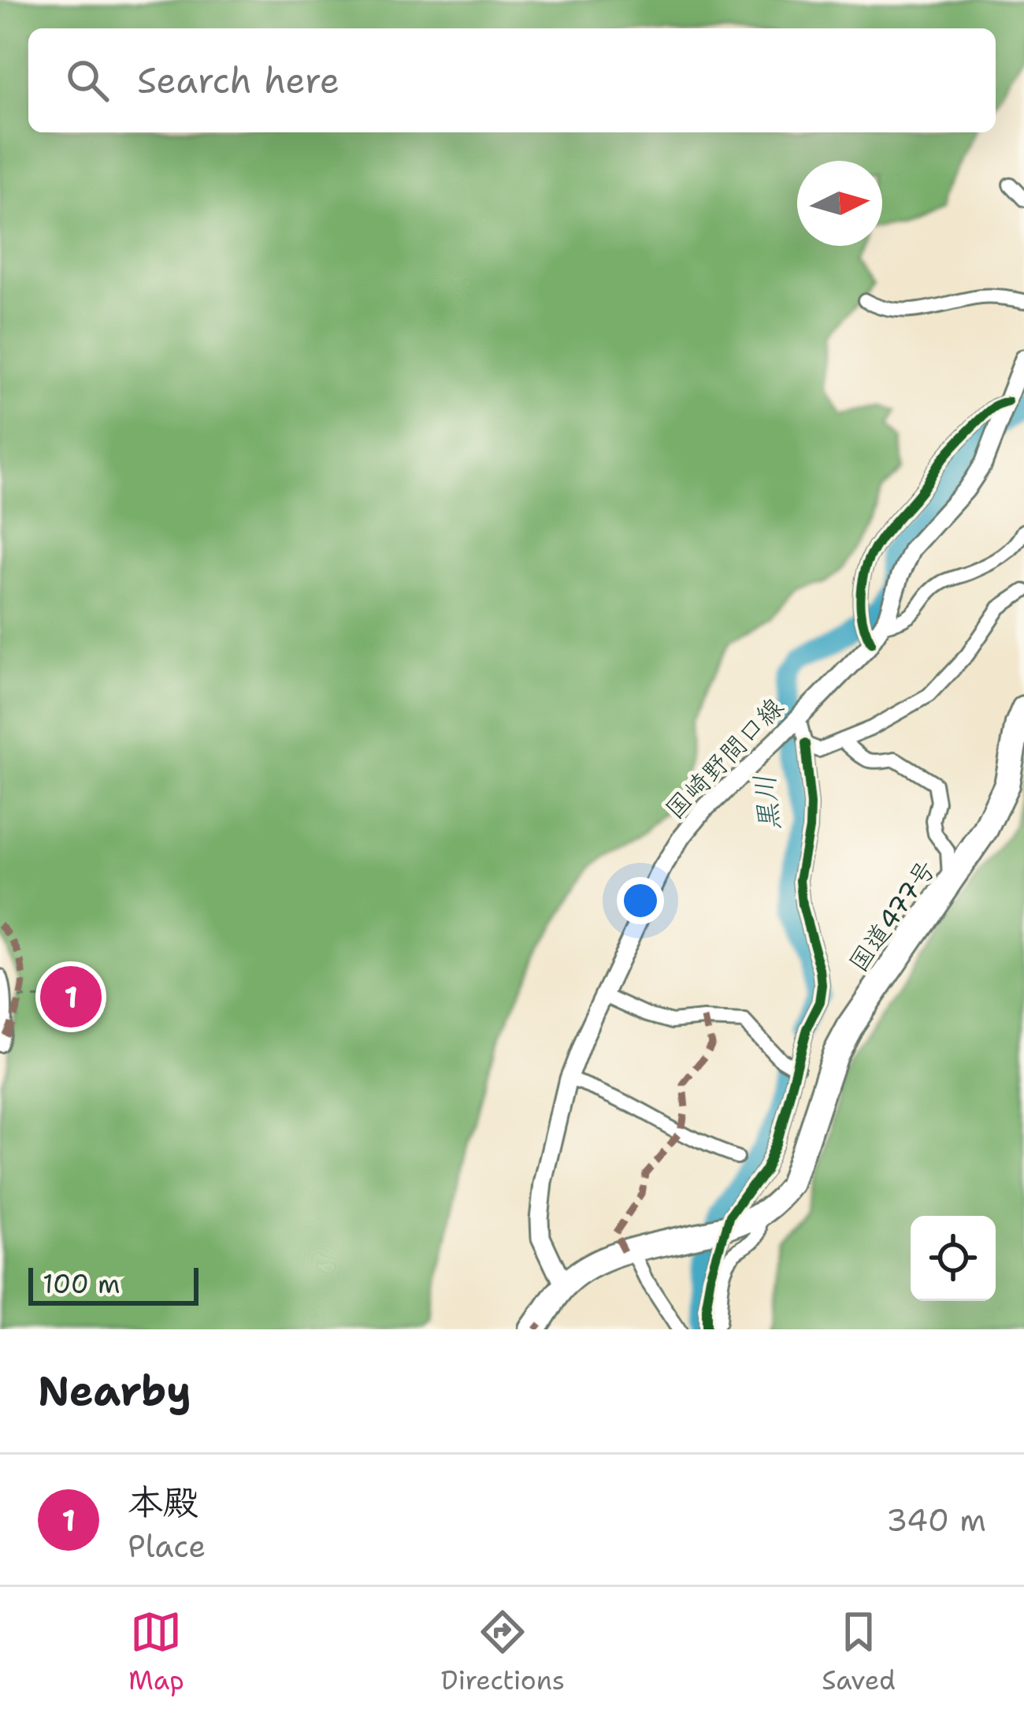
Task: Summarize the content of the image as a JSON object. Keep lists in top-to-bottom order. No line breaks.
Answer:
{"streets":{"highway":["国道477号"],"main road":["国崎野間口線"]},"crossings":[["国崎野間口線","国道477号"]],"water":["黒川"],"scale_bar":"100 m","north":"right","page":{"search":"Search here","pins":"1","scale":"100 m","heading":"Nearby","list":[{"mark":"1","name":"本殿","note":"Place","value":"340 m"}],"nav":["Map","Directions","Saved"]}}
